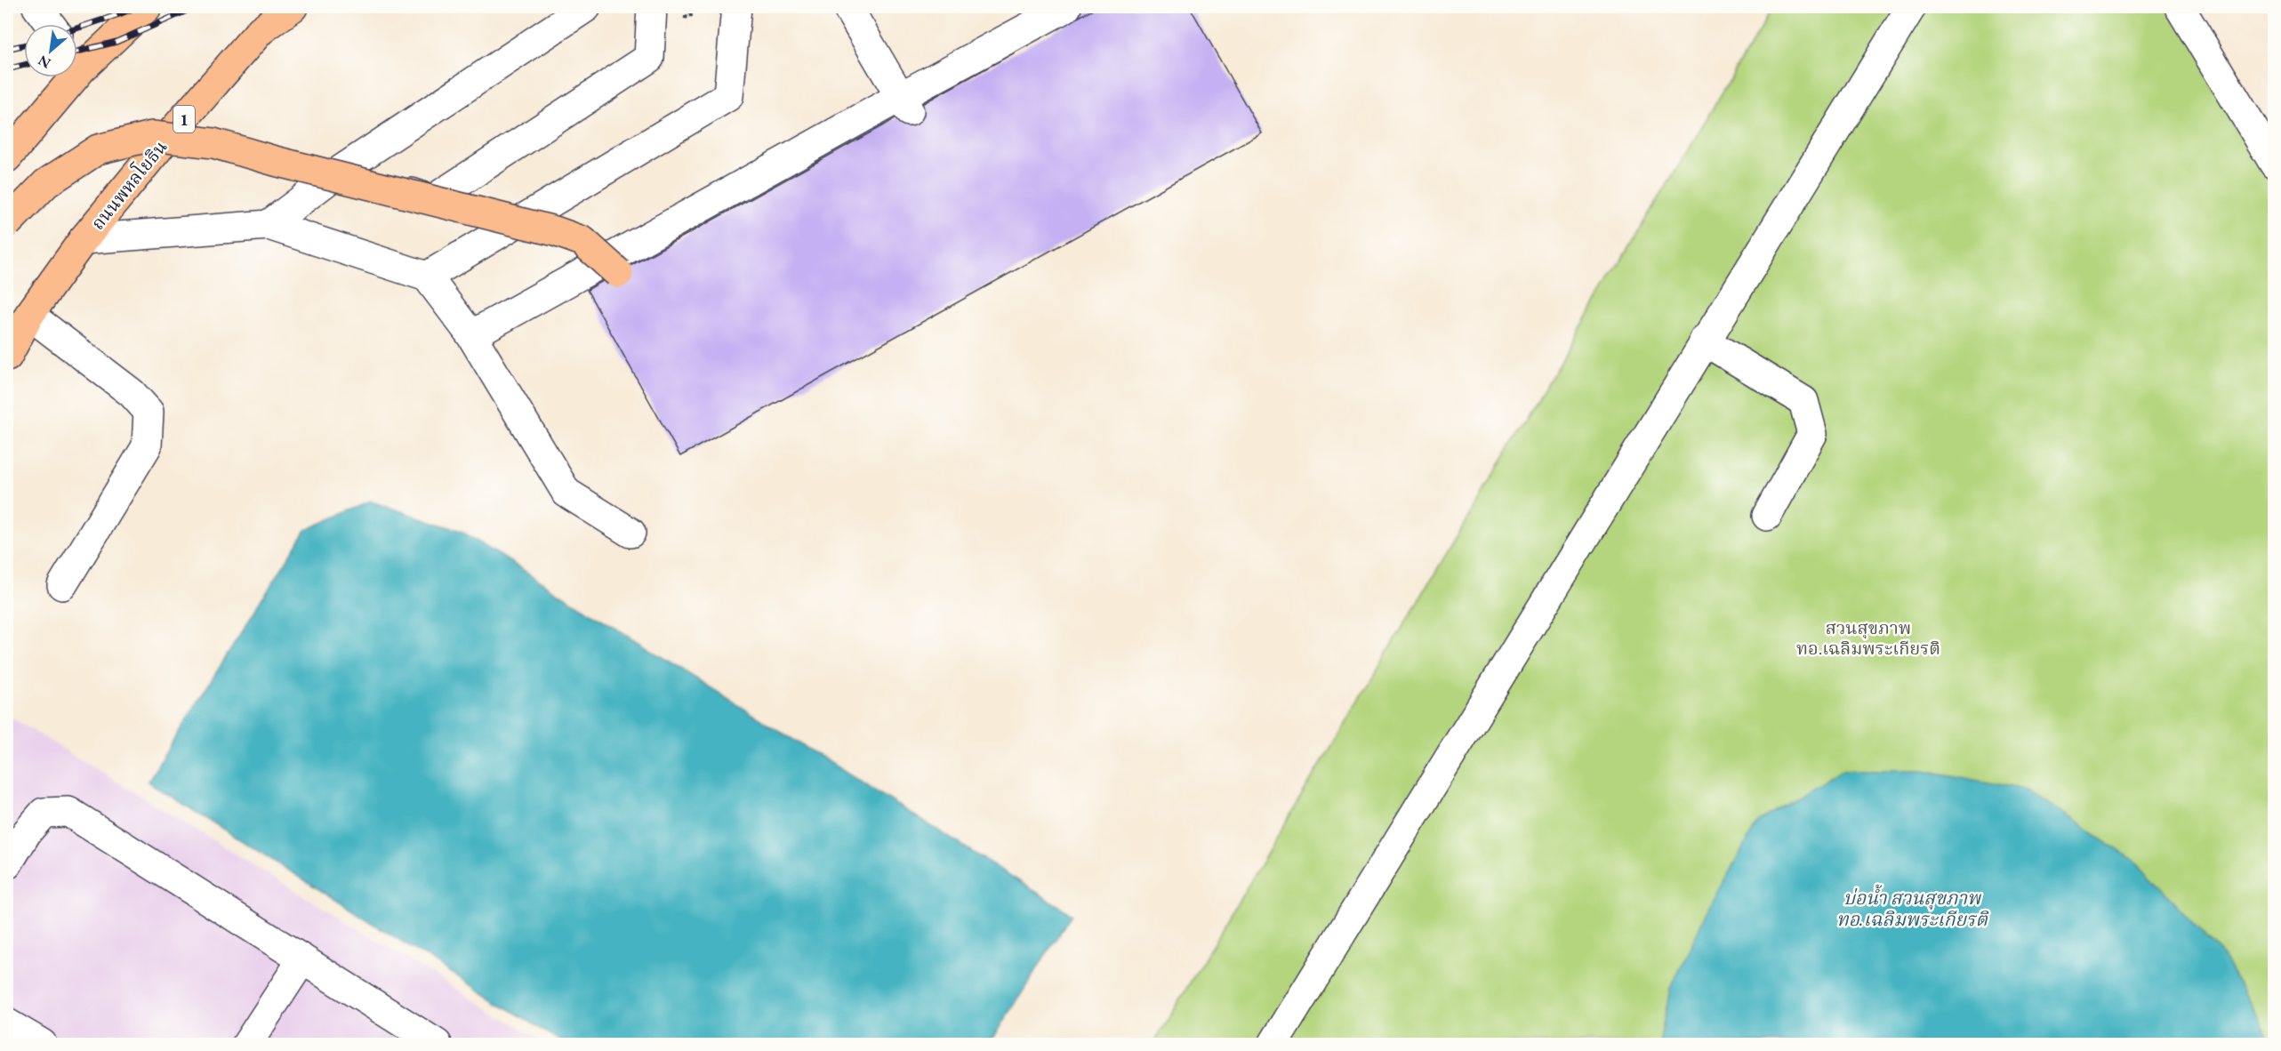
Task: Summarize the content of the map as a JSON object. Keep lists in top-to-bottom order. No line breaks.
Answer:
{"streets":{"main road":["1","ถนนพหลโยธิน"]},"water":["บ่อน้ำ สวนสุขภาพ ทอ.เฉลิมพระเกียรติ"],"parks":["สวนสุขภาพ ทอ.เฉลิมพระเกียรติ"],"north":"bottom left"}
